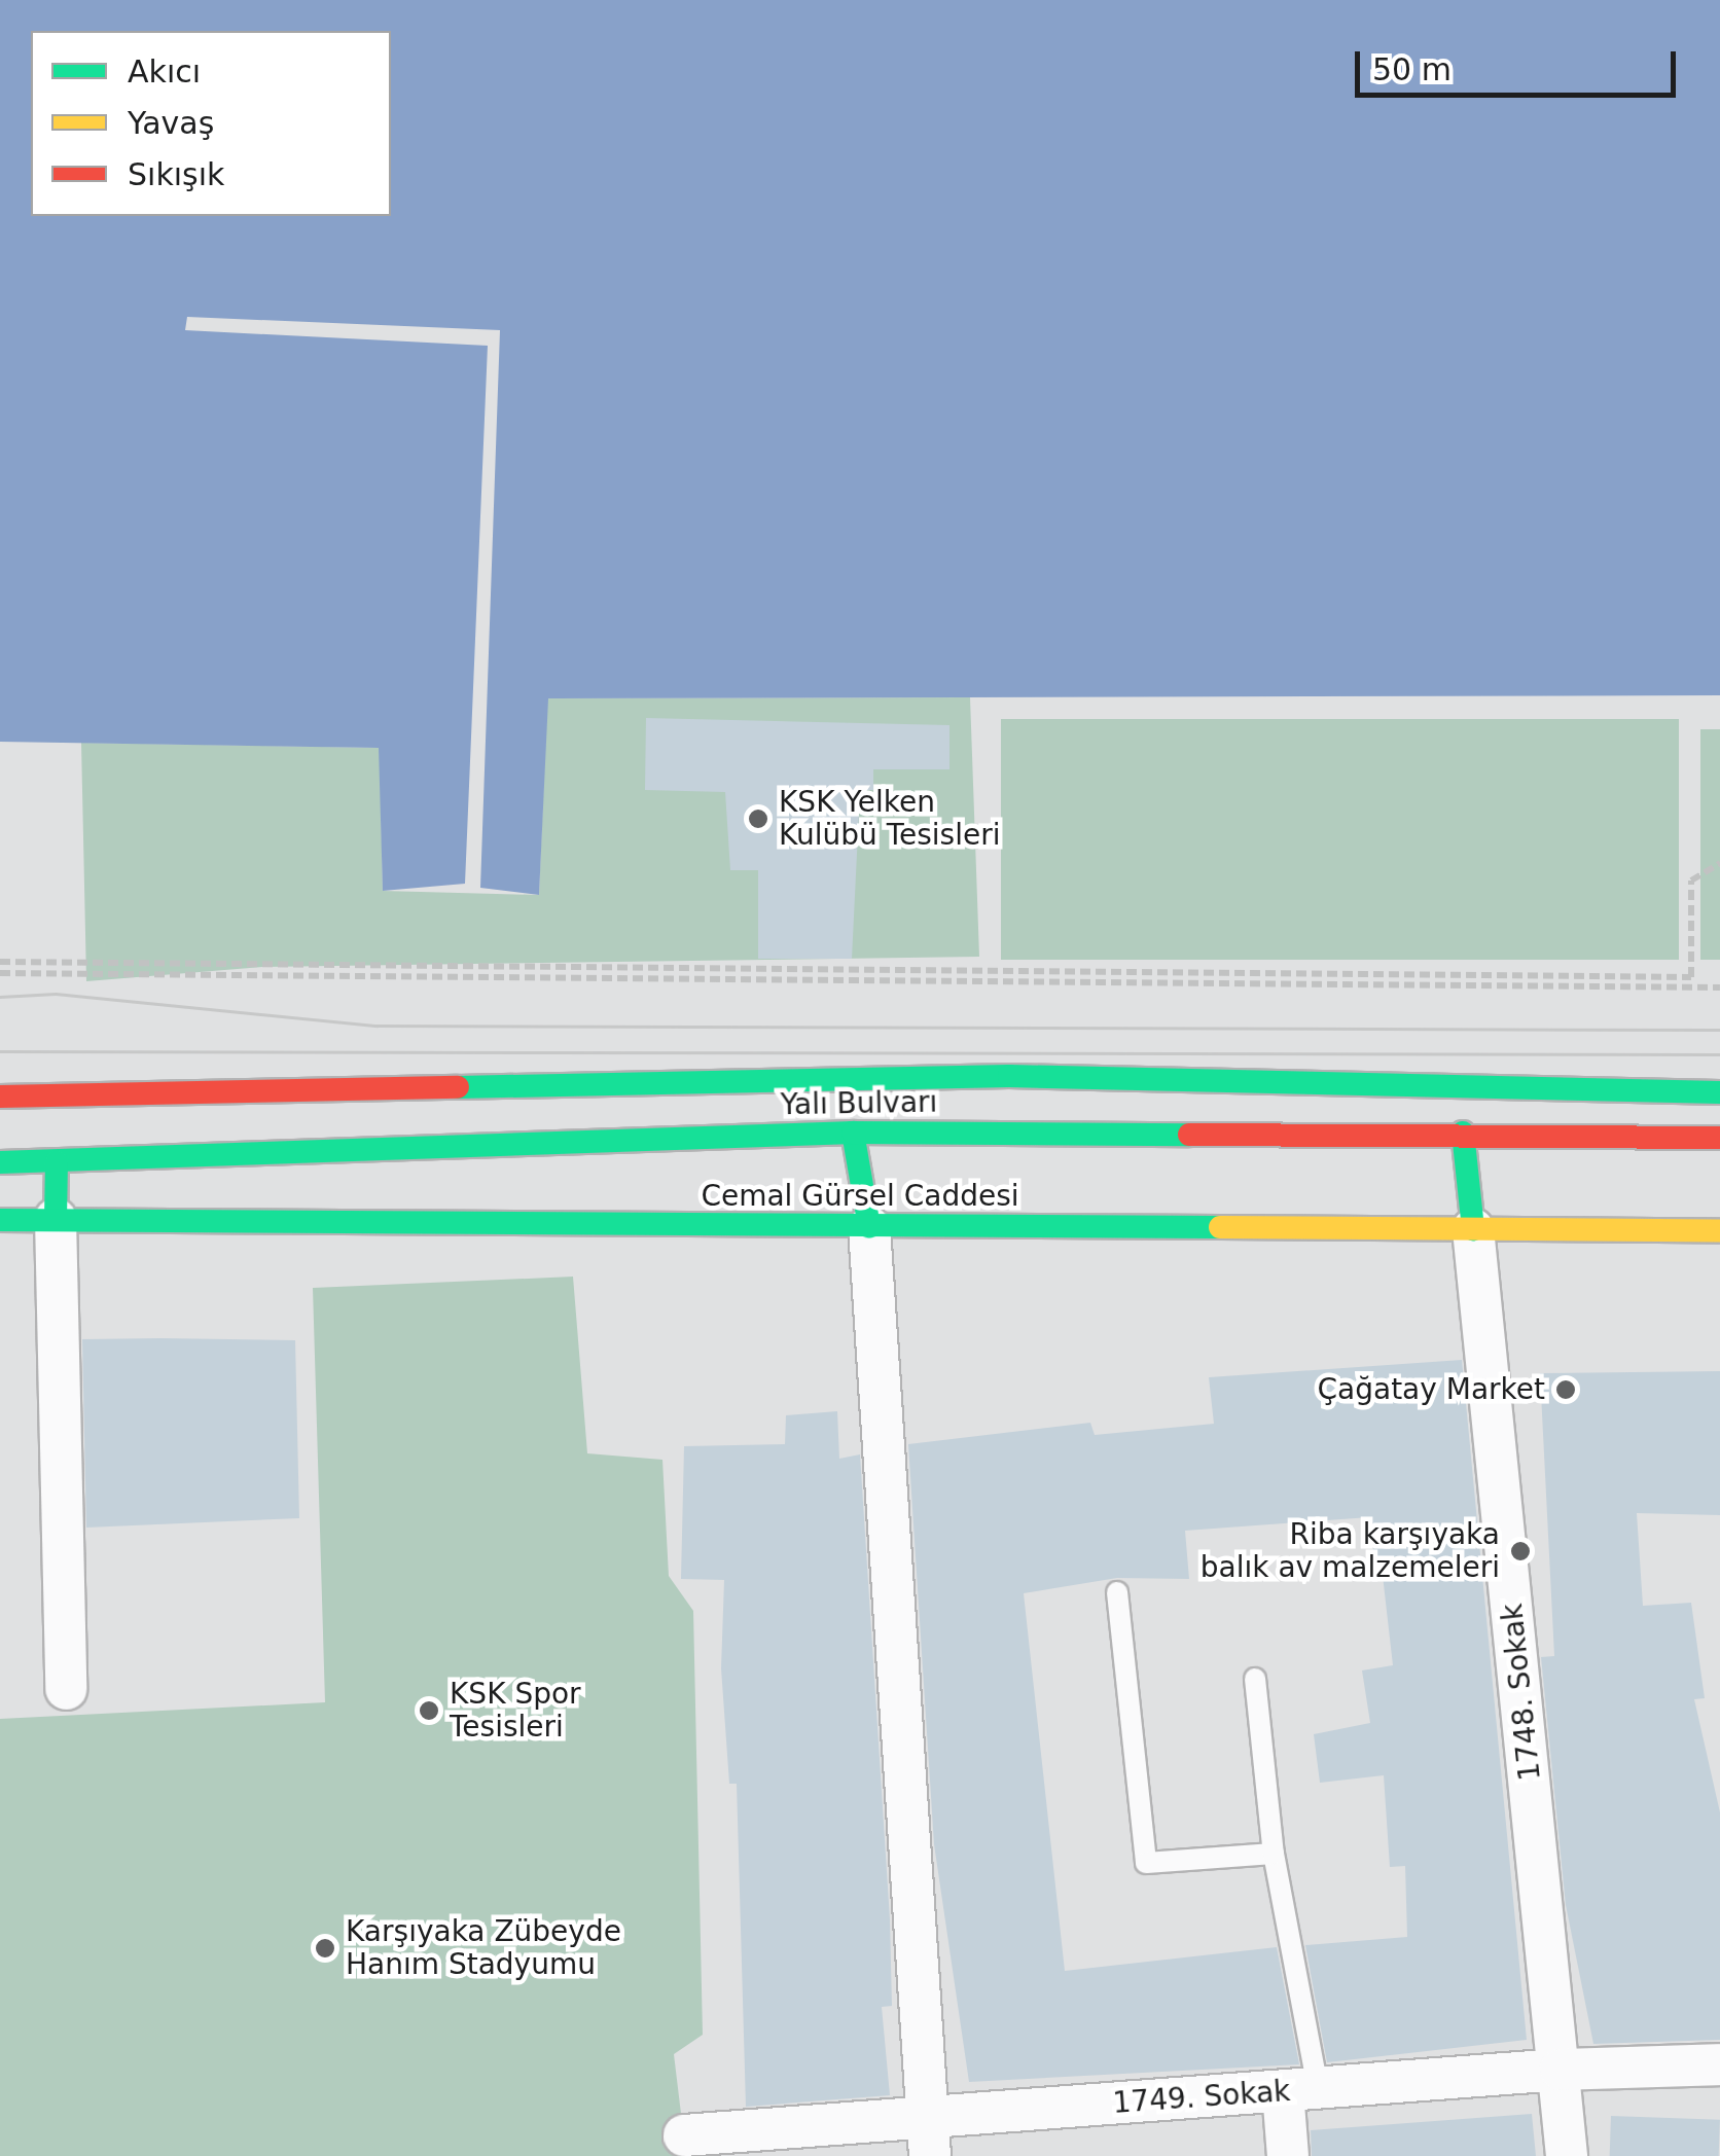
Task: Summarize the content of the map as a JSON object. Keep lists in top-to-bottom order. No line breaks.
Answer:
{"streets":{"main road":["Yalı Bulvarı","Cemal Gürsel Caddesi"],"street":["1748. Sokak","1749. Sokak"]},"crossings":[["Cemal Gürsel Caddesi","1748. Sokak"],["1748. Sokak","1749. Sokak"]],"places":["KSK Yelken Kulübü Tesisleri","Çağatay Market","Riba karşıyaka balık av malzemeleri","KSK Spor Tesisleri","Karşıyaka Zübeyde Hanım Stadyumu"],"legend":["Akıcı","Yavaş","Sıkışık"],"scale_bar":"50 m"}
